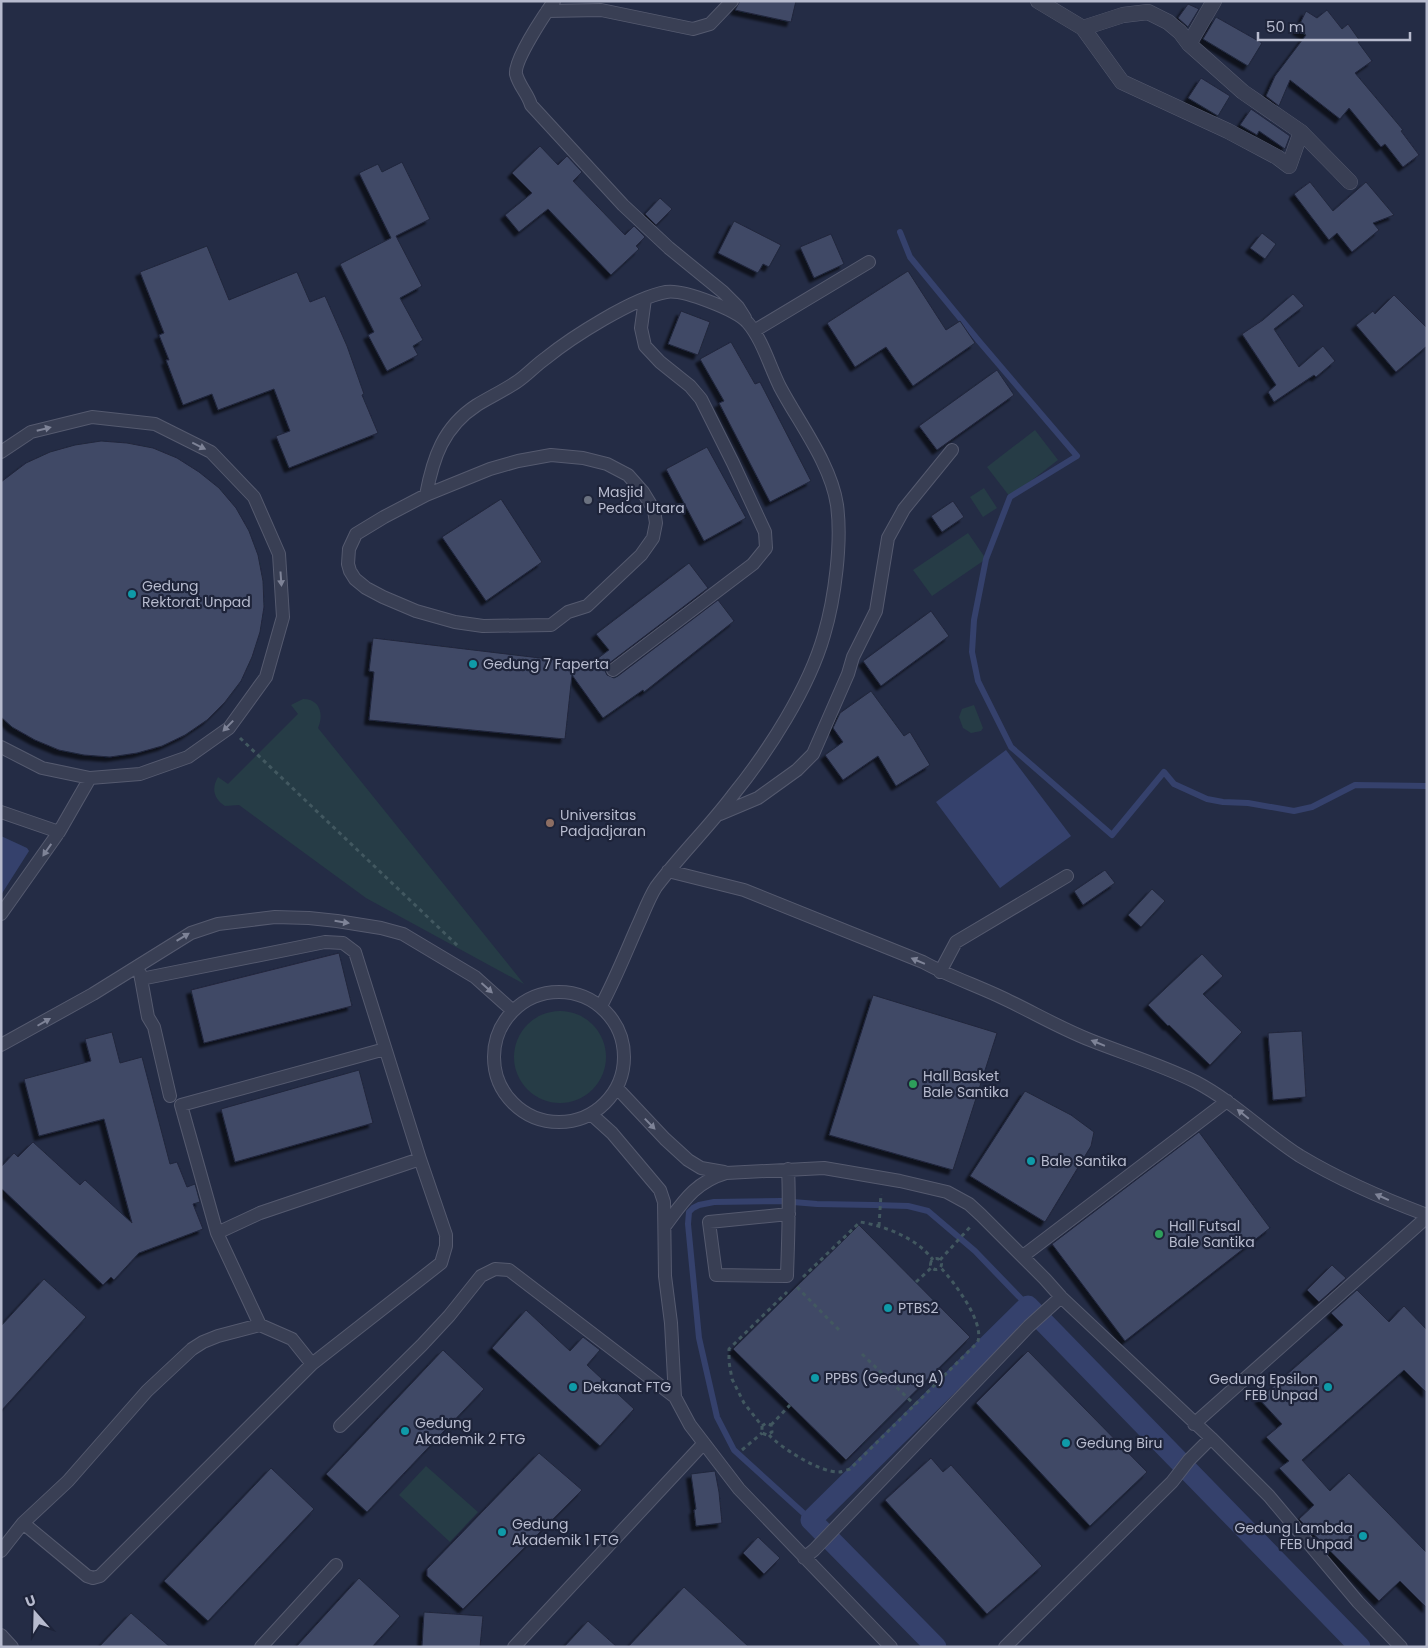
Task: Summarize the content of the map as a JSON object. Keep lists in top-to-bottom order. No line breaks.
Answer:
{"places":["Masjid Pedca Utara","Gedung Rektorat Unpad","Gedung 7 Faperta","Universitas Padjadjaran","Hall Basket Bale Santika","Bale Santika","Hall Futsal Bale Santika","PTBS2","PPBS (Gedung A)","Dekanat FTG","Gedung Epsilon FEB Unpad","Gedung Akademik 2 FTG","Gedung Biru","Gedung Akademik 1 FTG","Gedung Lambda FEB Unpad"],"scale_bar":"50 m","north":"top"}
